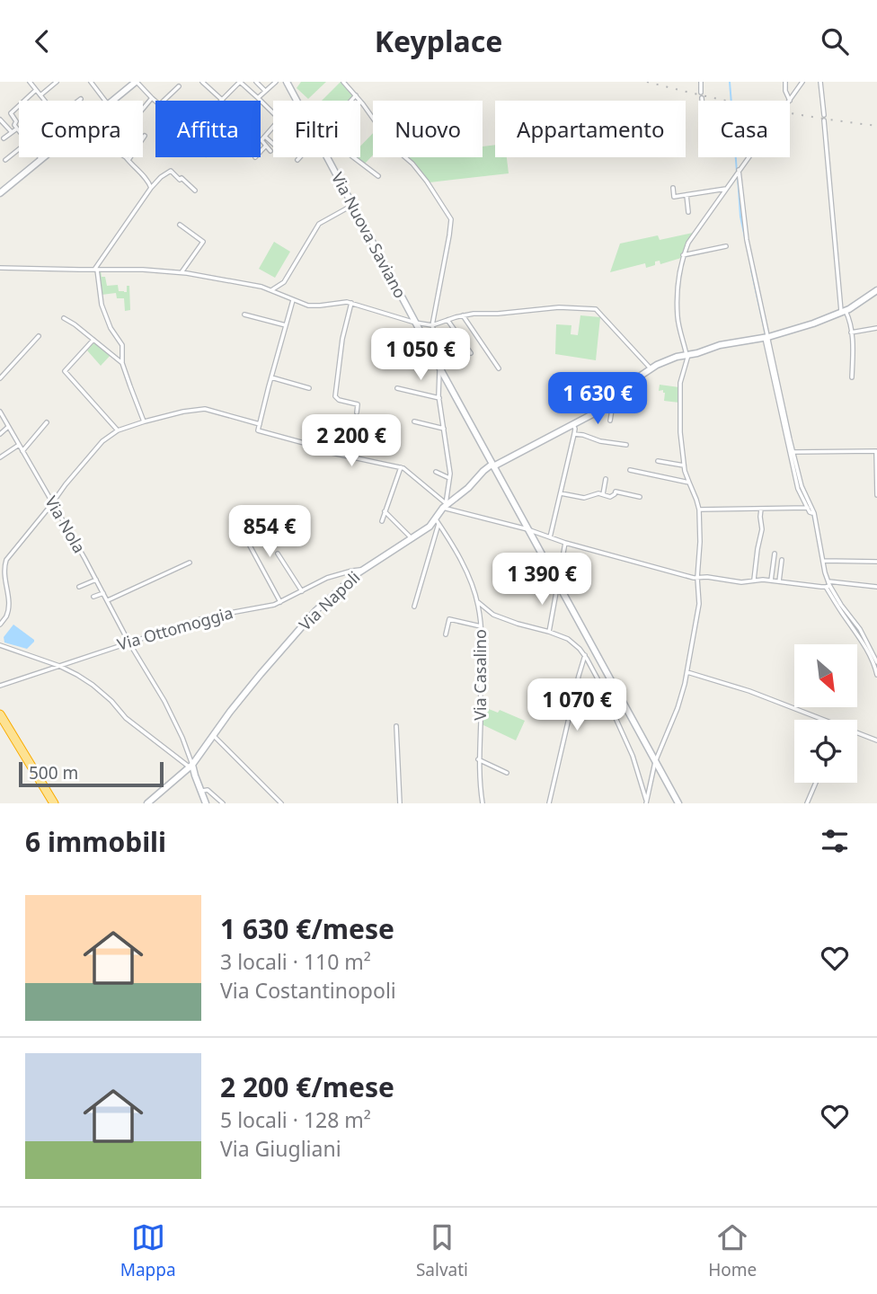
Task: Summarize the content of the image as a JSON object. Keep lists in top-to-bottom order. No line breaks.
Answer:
{"streets":{"main road":["Via Nuova Saviano","Via Napoli"],"street":["Via Nola","Via Ottomoggia","Via Casalino"]},"crossings":[["Via Nuova Saviano","Via Napoli"],["Via Nola","Via Napoli"],["Via Nola","Via Ottomoggia"],["Via Napoli","Via Ottomoggia"],["Via Napoli","Via Casalino"]],"scale_bar":"500 m","north":"bottom right","page":{"header":"Keyplace","chip":["Compra","Affitta","Filtri","Nuovo","Appartamento","Casa"],"price":["1 050 €","1 630 €","2 200 €","854 €","1 390 €","1 070 €"],"scale":"500 m","heading":"6 immobili","list":[{"name":"1 630 €/mese","note":"3 locali · 110 m² · Via Costantinopoli"},{"name":"2 200 €/mese","note":"5 locali · 128 m² · Via Giugliani"}],"tabs":["Mappa","Salvati","Home"]}}
